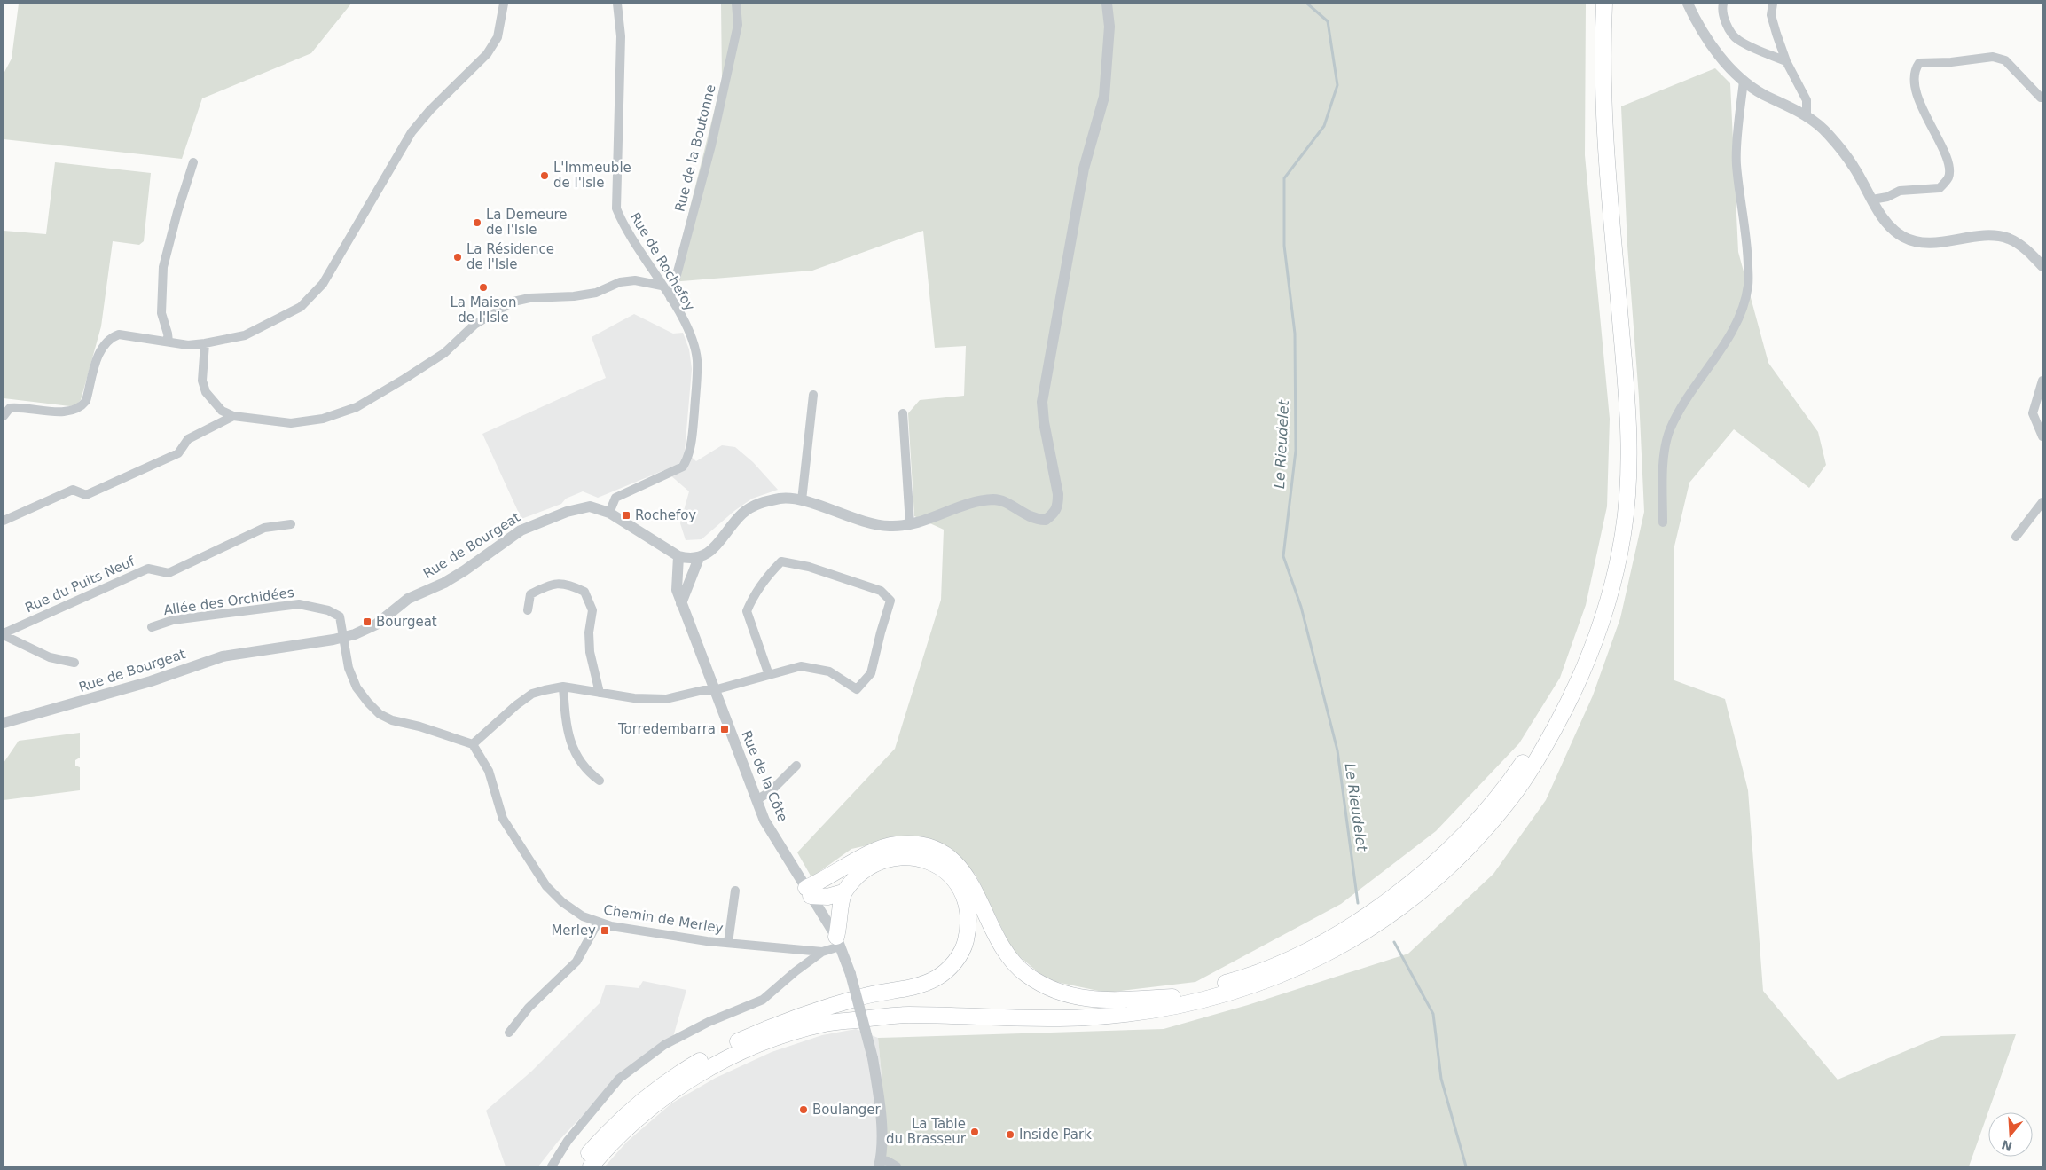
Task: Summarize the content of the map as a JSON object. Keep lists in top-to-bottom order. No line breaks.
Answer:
{"streets":{"street":["Rue de la Boutonne","Rue de Rochefoy","Rue de Bourgeat","Rue du Puits Neuf","Allée des Orchidées","Rue de la Côte","Chemin de Merley"]},"crossings":[["Rue de la Boutonne","Rue de Rochefoy"],["Rue de Rochefoy","Rue de Bourgeat"],["Rue de Bourgeat","Allée des Orchidées"],["Rue de Bourgeat","Rue de la Côte"],["Rue de la Côte","Chemin de Merley"]],"water":["Le Rieudelet"],"places":{"other":["L'Immeuble de l'Isle","La Demeure de l'Isle","La Résidence de l'Isle","La Maison de l'Isle","Boulanger","La Table du Brasseur","Inside Park"],"transit":["Rochefoy","Bourgeat","Torredembarra","Merley"]},"north":"bottom"}
